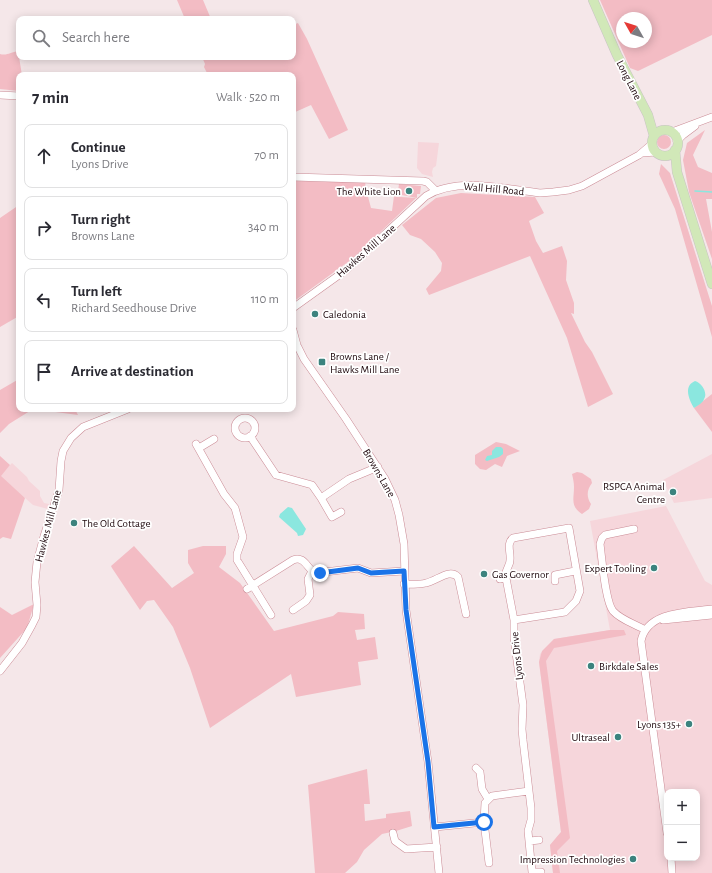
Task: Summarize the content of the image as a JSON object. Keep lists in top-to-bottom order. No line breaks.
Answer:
{"streets":{"main road":["Long Lane"],"street":["Wall Hill Road","Hawkes Mill Lane","Browns Lane","Lyons Drive"]},"crossings":[["Long Lane","Wall Hill Road"],["Wall Hill Road","Hawkes Mill Lane"]],"places":{"other":["The White Lion","Caledonia","RSPCA Animal Centre","The Old Cottage","Expert Tooling","Gas Governor","Birkdale Sales","Lyons 135+","Ultraseal","Impression Technologies"],"transit":["Browns Lane / Hawks Mill Lane"]},"north":"top left","page":{"search":"Search here","heading":["7 min","Walk · 520 m"],"list":[["Continue","Lyons Drive","70 m"],["Turn right","Browns Lane","340 m"],["Turn left","Richard Seedhouse Drive","110 m"],"Arrive at destination"],"map_buttons":["+","−"]}}
